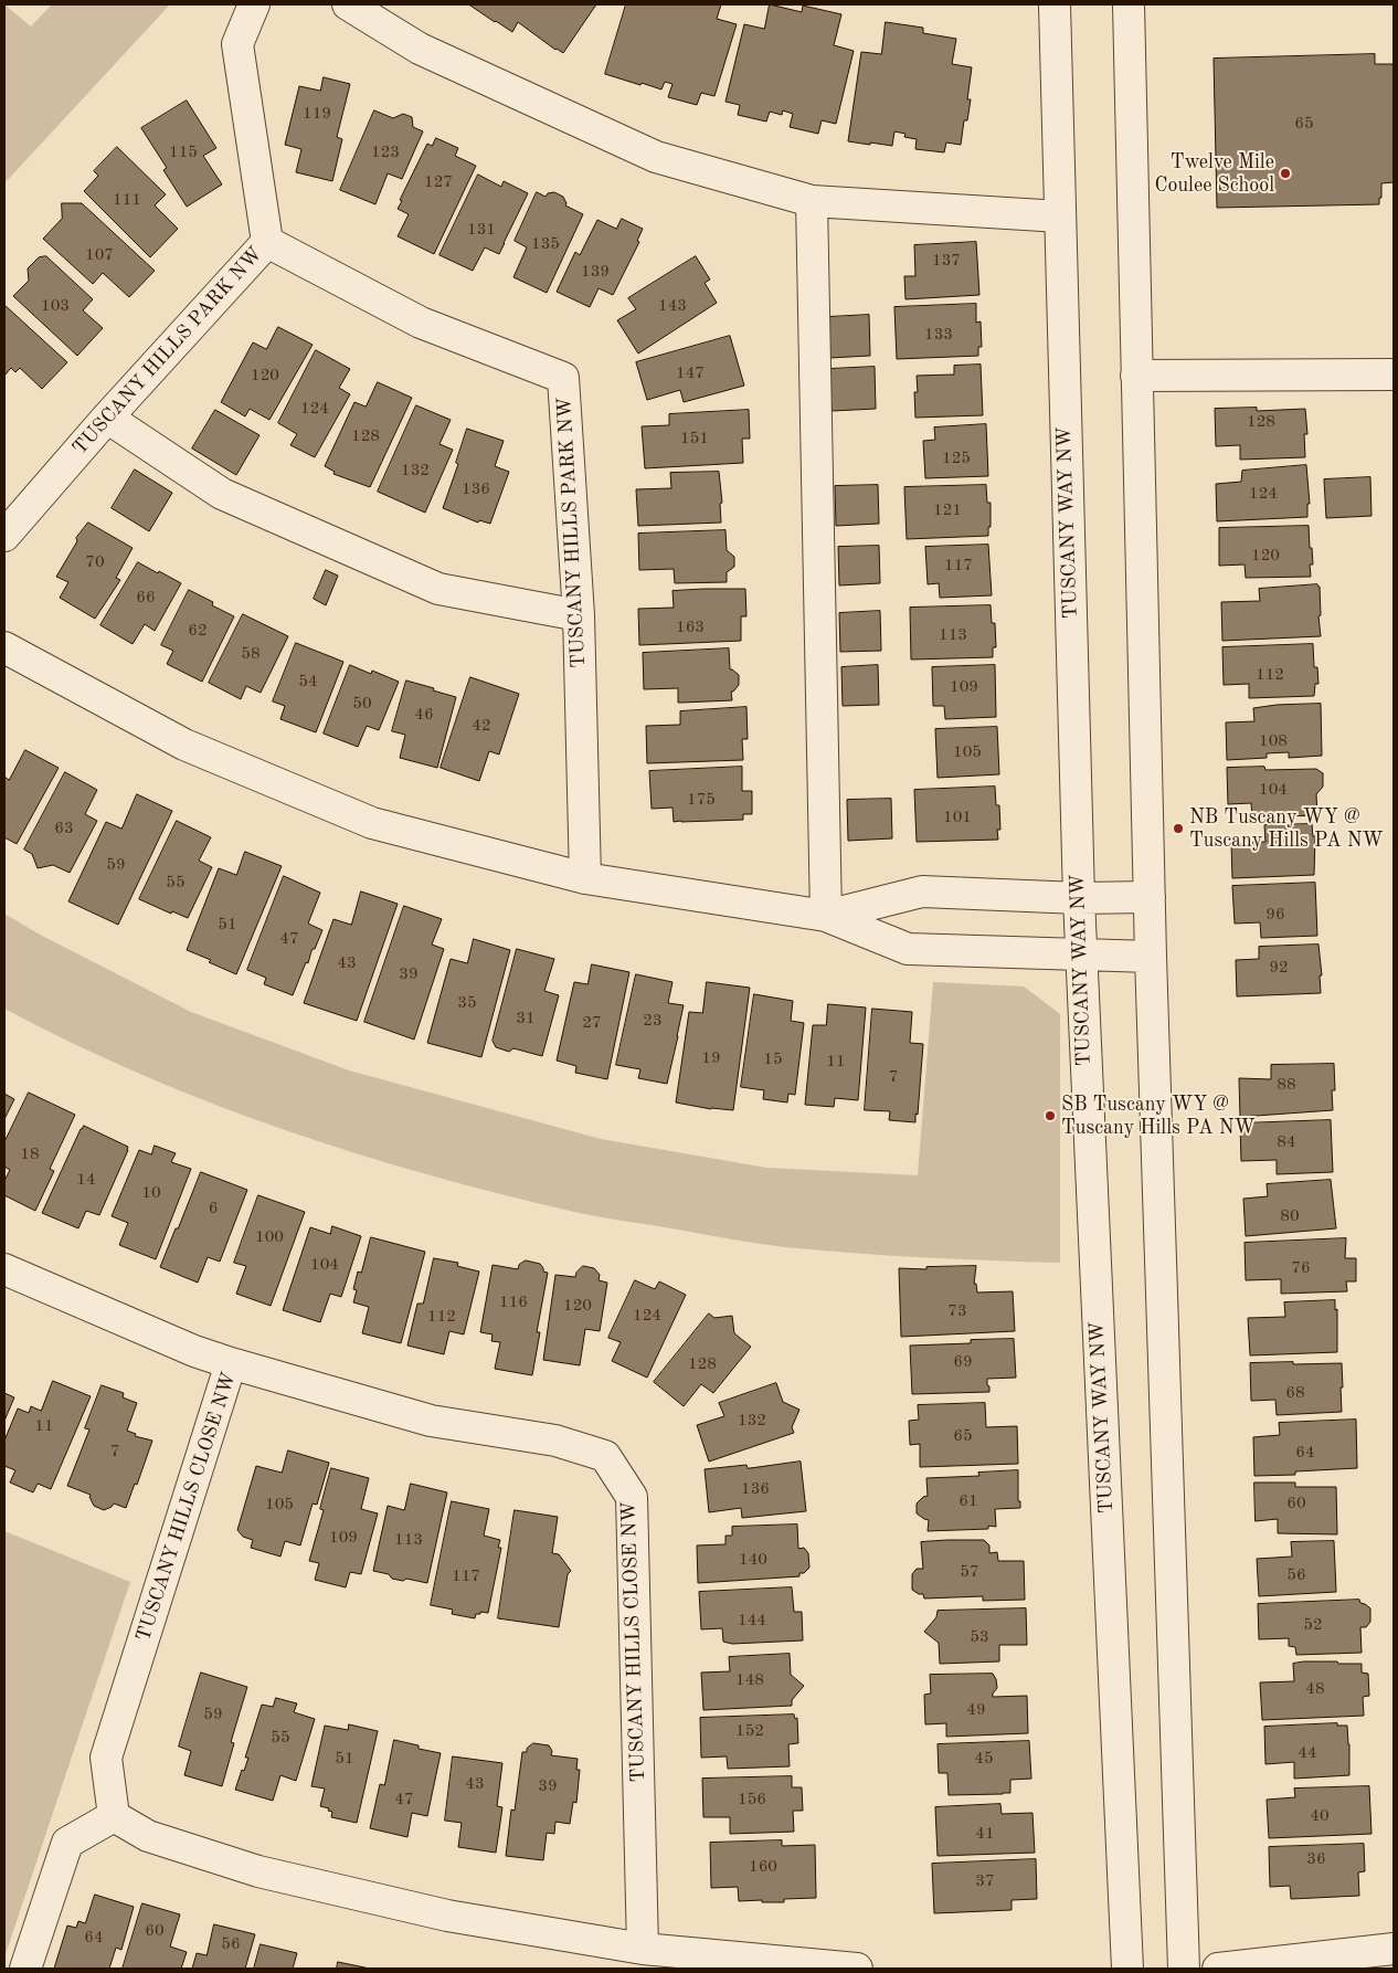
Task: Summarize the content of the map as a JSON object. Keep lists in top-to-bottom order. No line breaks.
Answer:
{"streets":{"street":["TUSCANY HILLS PARK NW","TUSCANY WAY NW","TUSCANY HILLS CLOSE NW"]},"places":["Twelve Mile Coulee School","NB Tuscany WY @ Tuscany Hills PA NW","SB Tuscany WY @ Tuscany Hills PA NW"],"house_numbers":["119","65","115","123","127","111","131","135","107","137","139","103","143","133","147","120","124","128","128","151","125","132","136","124","121","120","70","117","66","163","62","113","58","112","54","109","50","46","42","108","105","104","175","101","63","59","55","96","51","47","43","92","39","35","31","23","27","19","15","11","7","88","84","18","14","10","6","80","100","104","76","116","120","73","124","112","69","128","68","132","11","65","7","64","136","61","60","105","109","113","140","57","56","117","144","52","53","148","48","49","59","152","55","44","51","45","43","39","47","156","40","41","36","160","37","60","64","56"]}
